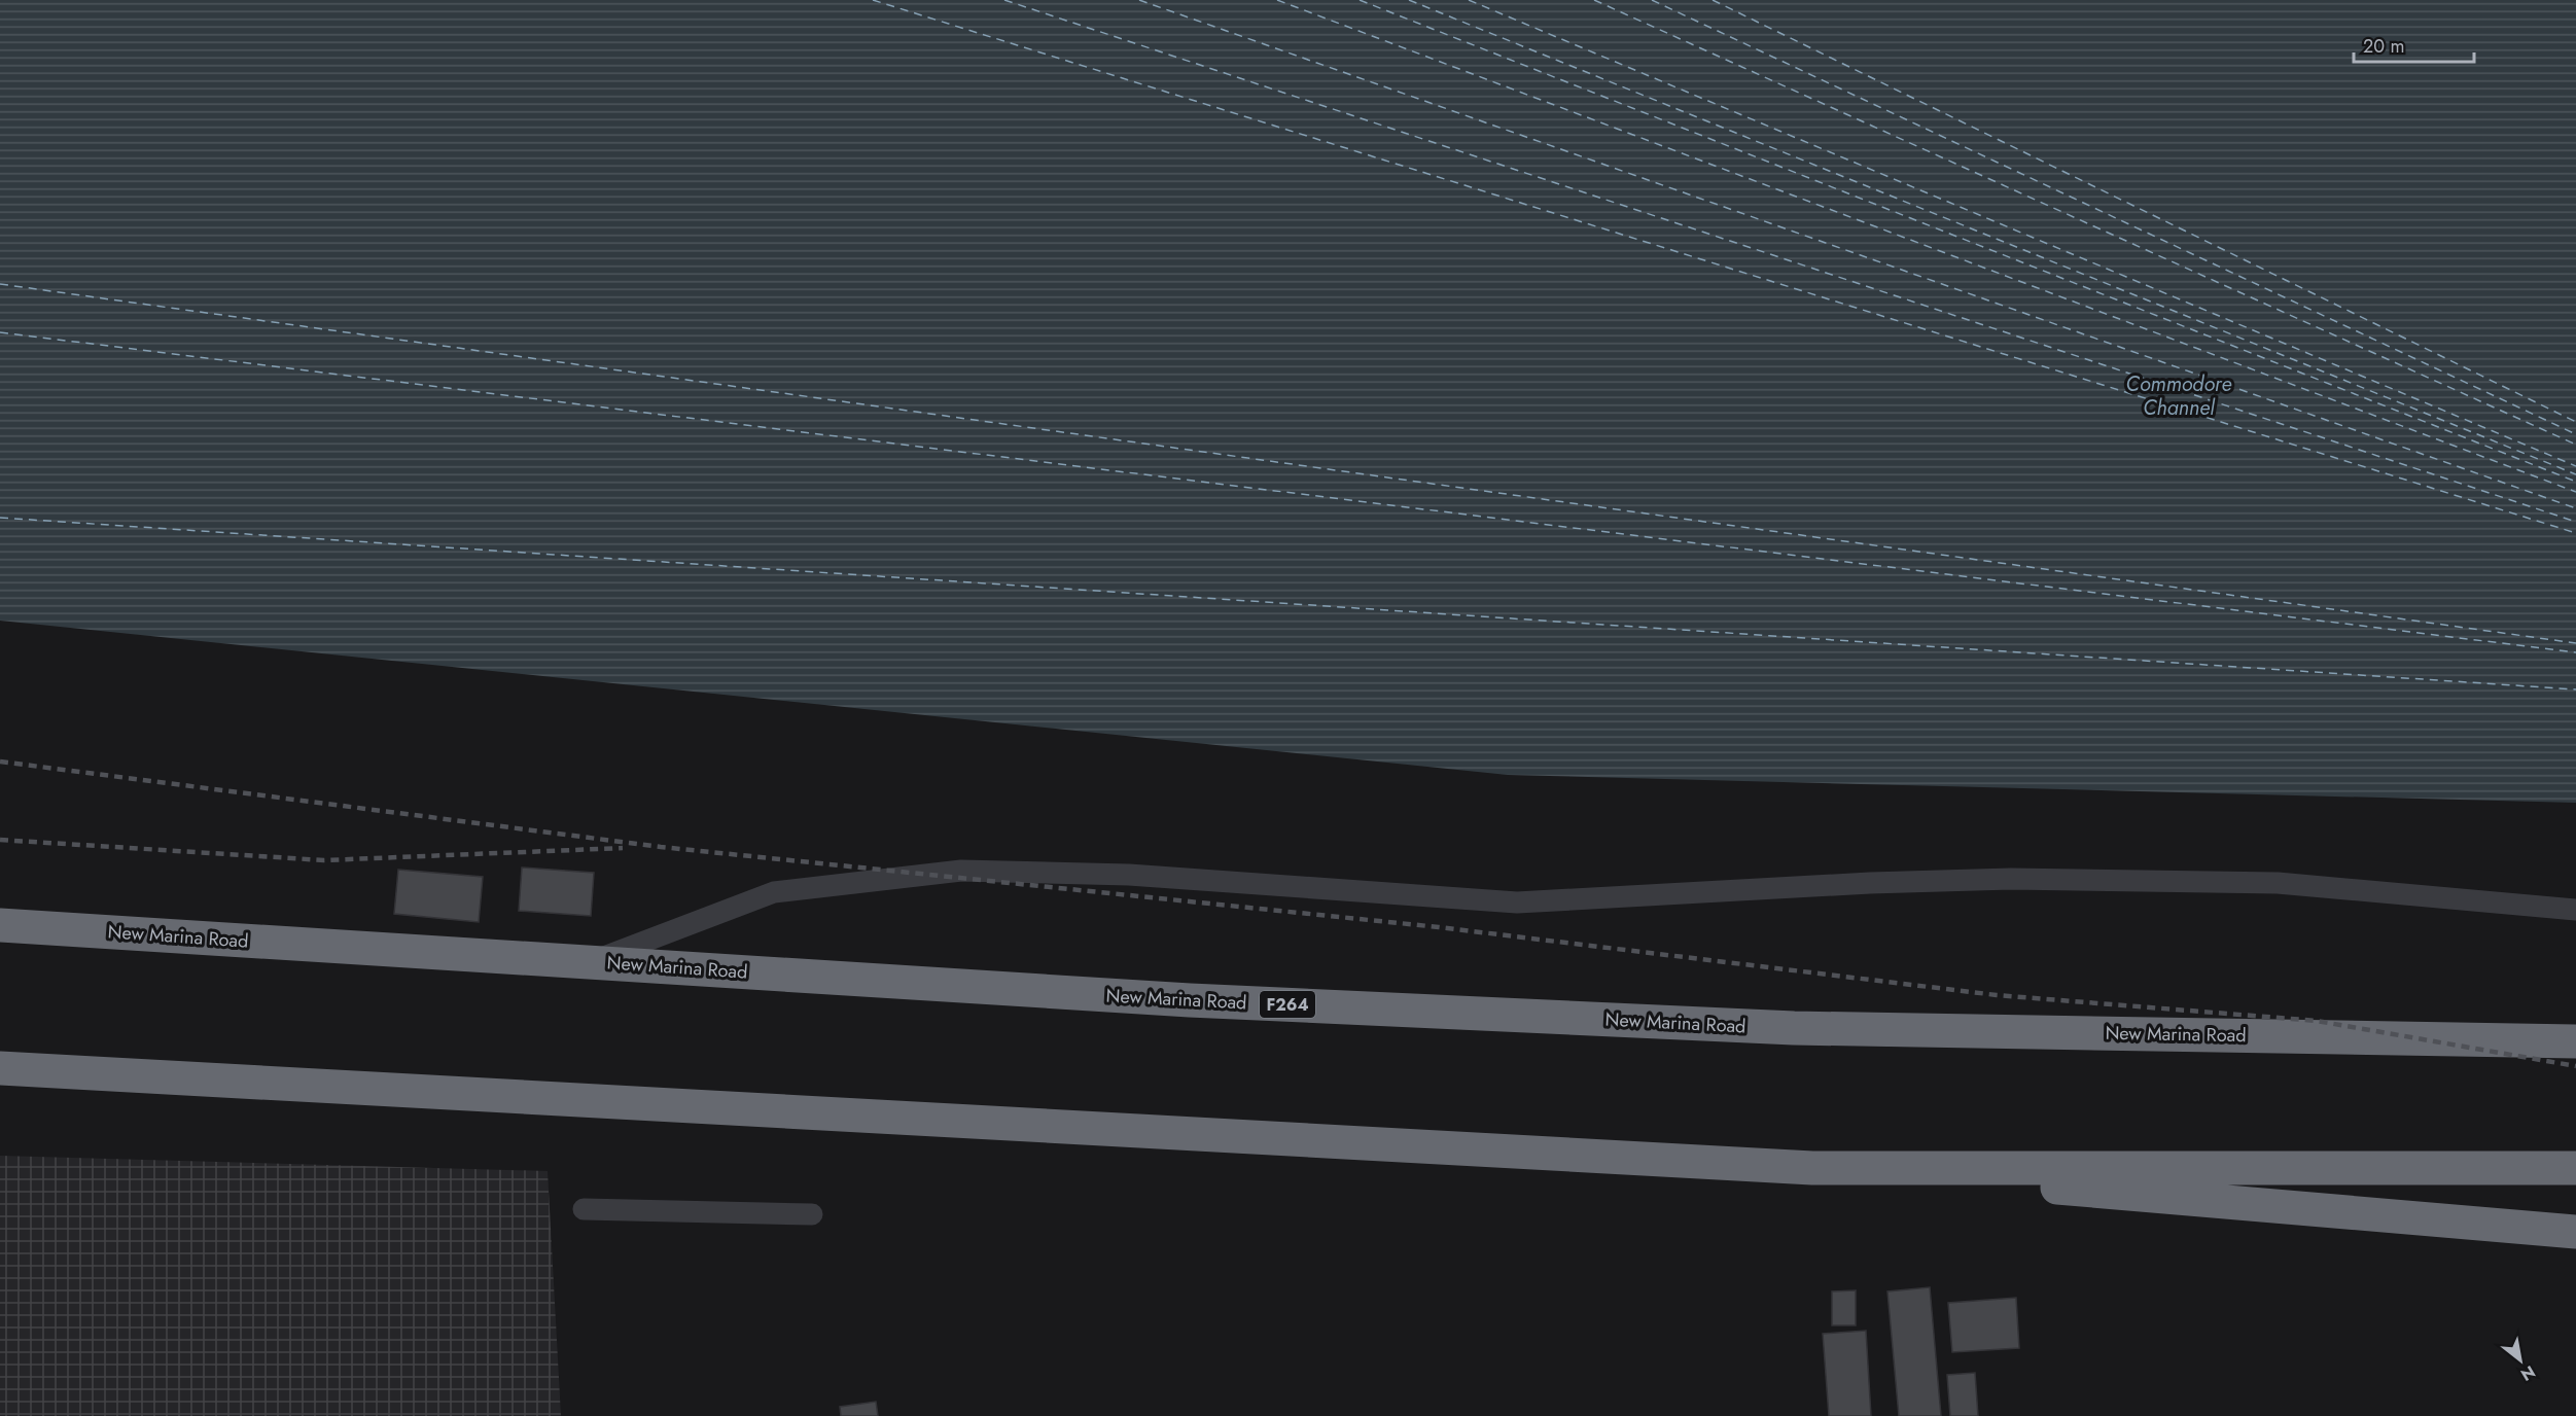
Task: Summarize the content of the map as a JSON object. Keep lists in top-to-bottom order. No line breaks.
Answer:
{"streets":{"highway":["New Marina Road","F264"]},"water":["Commodore Channel"],"scale_bar":"20 m","north":"bottom right"}
